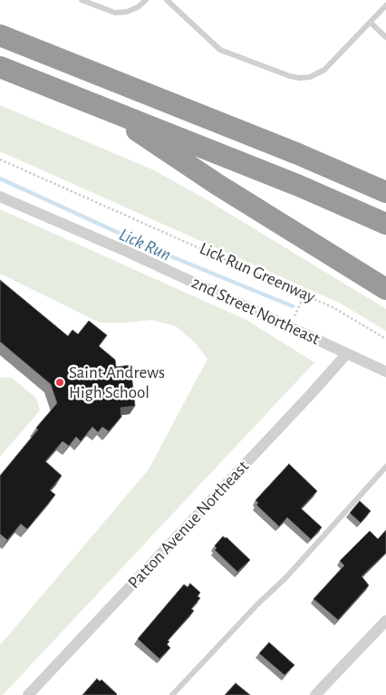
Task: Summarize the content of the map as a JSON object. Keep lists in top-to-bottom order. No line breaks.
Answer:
{"streets":{"street":["2nd Street Northeast","Patton Avenue Northeast"],"path":["Lick Run Greenway"]},"crossings":[["2nd Street Northeast","Patton Avenue Northeast"]],"water":["Lick Run"],"places":["Saint Andrews High School"]}
